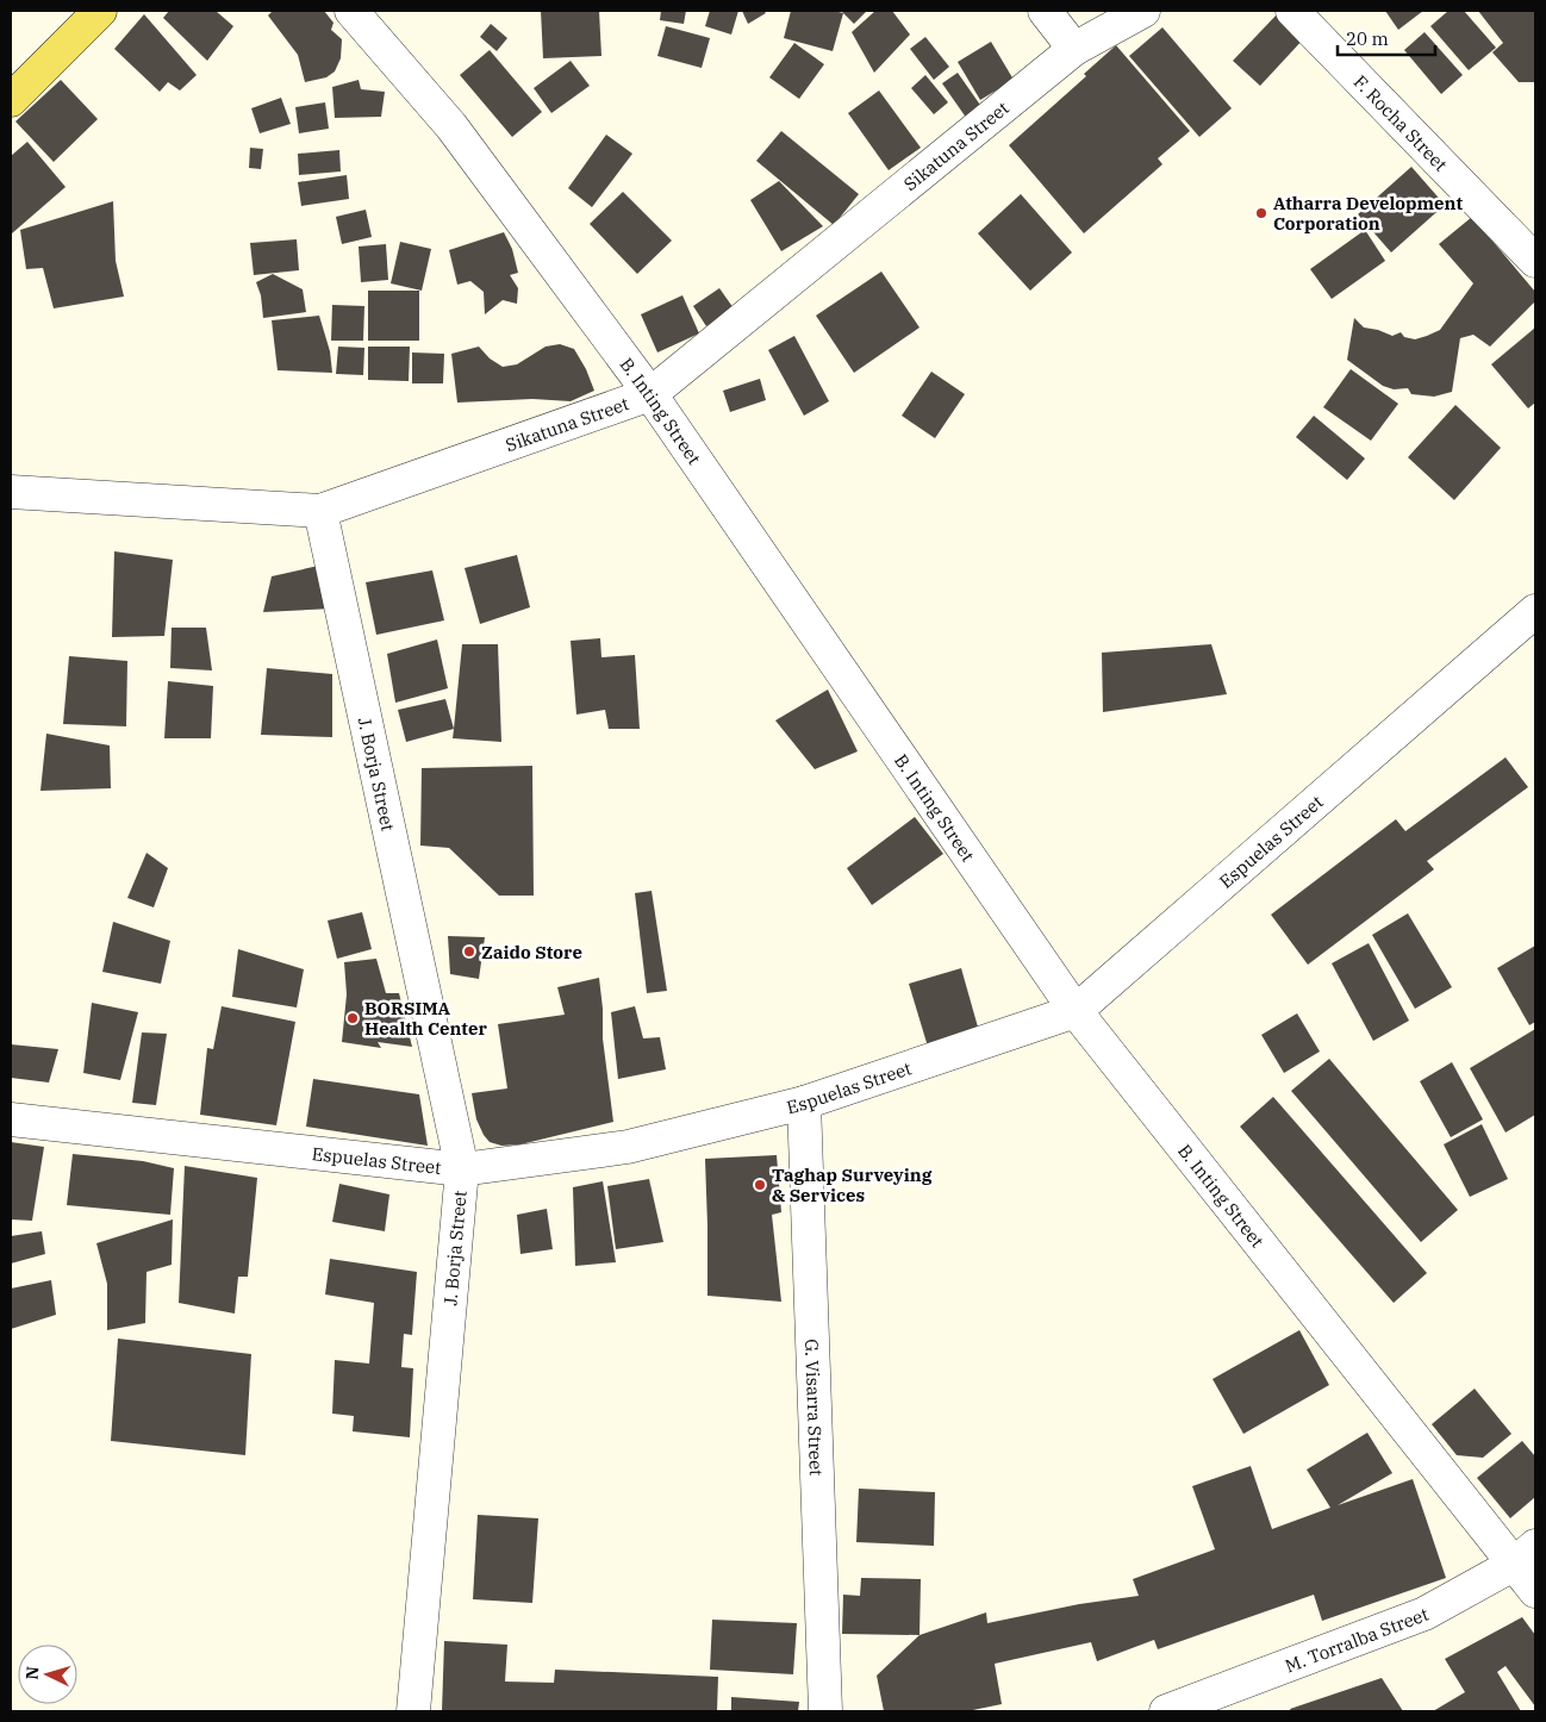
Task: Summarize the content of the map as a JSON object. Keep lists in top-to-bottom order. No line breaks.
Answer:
{"streets":{"street":["F. Rocha Street","Sikatuna Street","B. Inting Street","J. Borja Street","Espuelas Street","G. Visarra Street","M. Torralba Street"]},"crossings":[["Sikatuna Street","B. Inting Street"],["Sikatuna Street","J. Borja Street"],["B. Inting Street","Espuelas Street"],["B. Inting Street","M. Torralba Street"],["J. Borja Street","Espuelas Street"],["Espuelas Street","G. Visarra Street"]],"places":["Atharra Development Corporation","Zaido Store","BORSIMA Health Center","Taghap Surveying & Services"],"scale_bar":"20 m","north":"left"}
